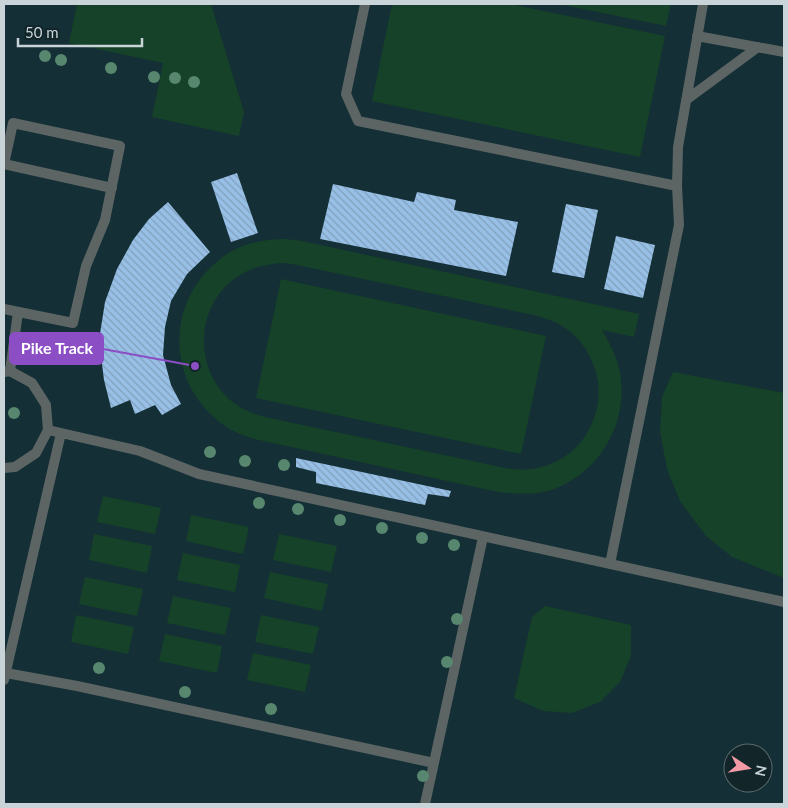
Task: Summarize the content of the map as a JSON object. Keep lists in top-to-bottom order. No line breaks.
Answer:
{"places":["Pike Track"],"scale_bar":"50 m","north":"right"}
